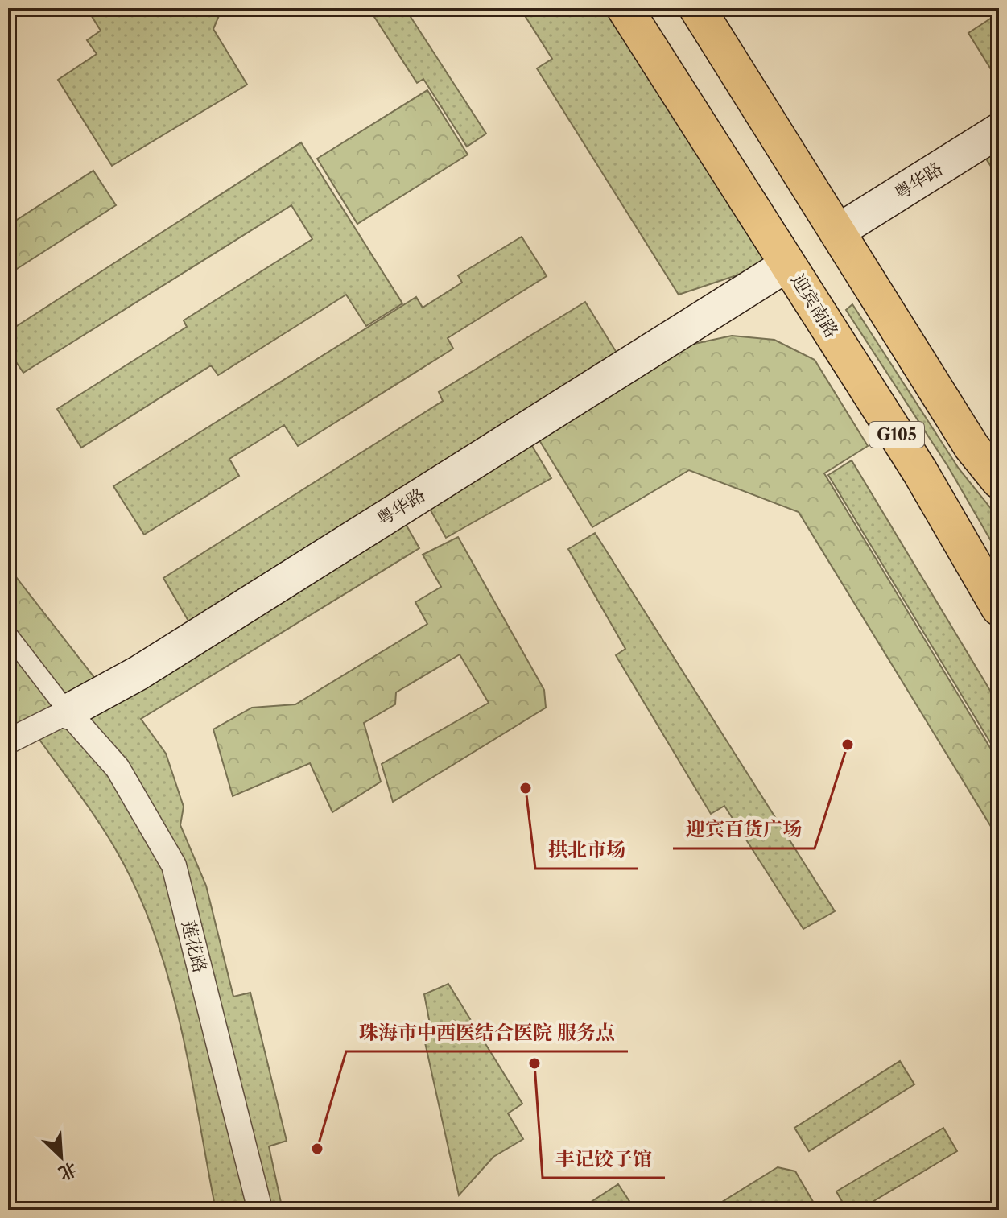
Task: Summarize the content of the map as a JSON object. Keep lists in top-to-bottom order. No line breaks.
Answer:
{"streets":{"highway":["迎宾南路","G105"],"main road":["粤华路"],"street":["莲花路"]},"crossings":[["粤华路","迎宾南路"],["粤华路","莲花路"]],"places":["迎宾百货广场","拱北市场","丰记饺子馆","珠海市中西医结合医院 服务点"],"north":"bottom right"}
